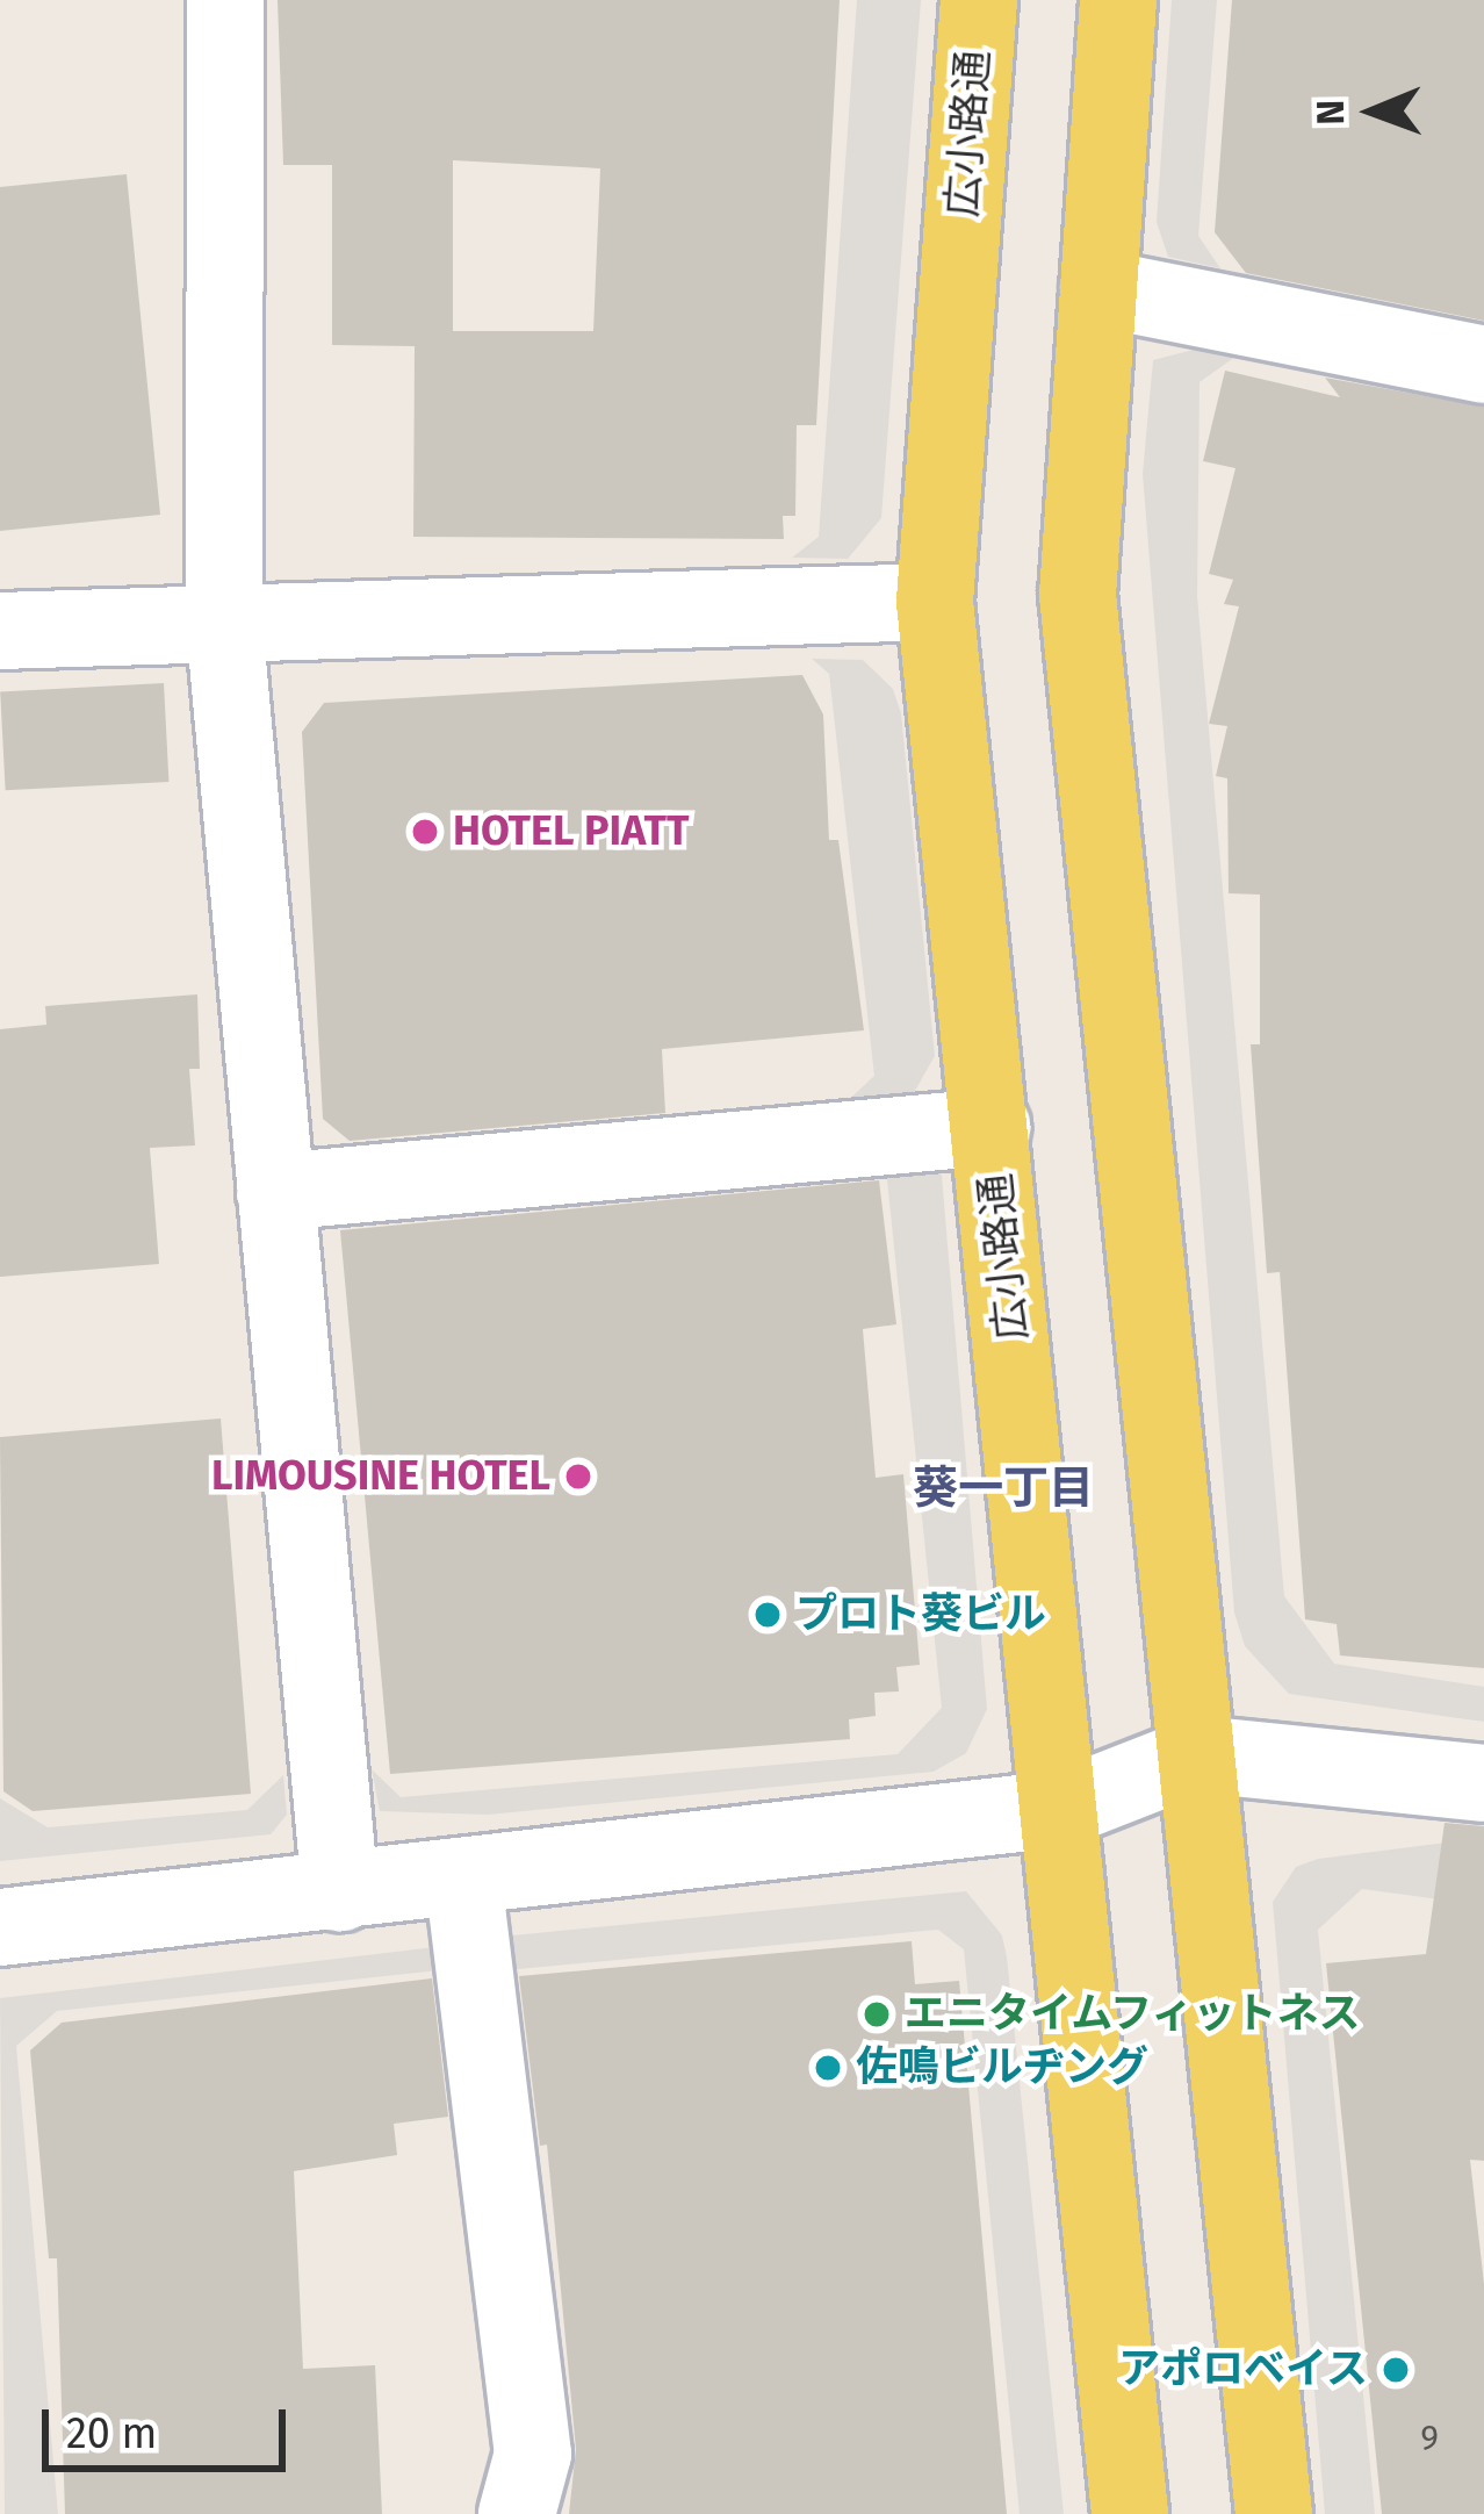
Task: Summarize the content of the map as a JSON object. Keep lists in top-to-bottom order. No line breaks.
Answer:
{"streets":{"main road":["広小路通"]},"districts":["葵一丁目"],"places":["HOTEL PIATT","LIMOUSINE HOTEL","プロト葵ビル","エニタイムフィットネス","佐鳴ビルヂング","アポロベイス"],"house_numbers":["9"],"scale_bar":"20 m","north":"left"}
